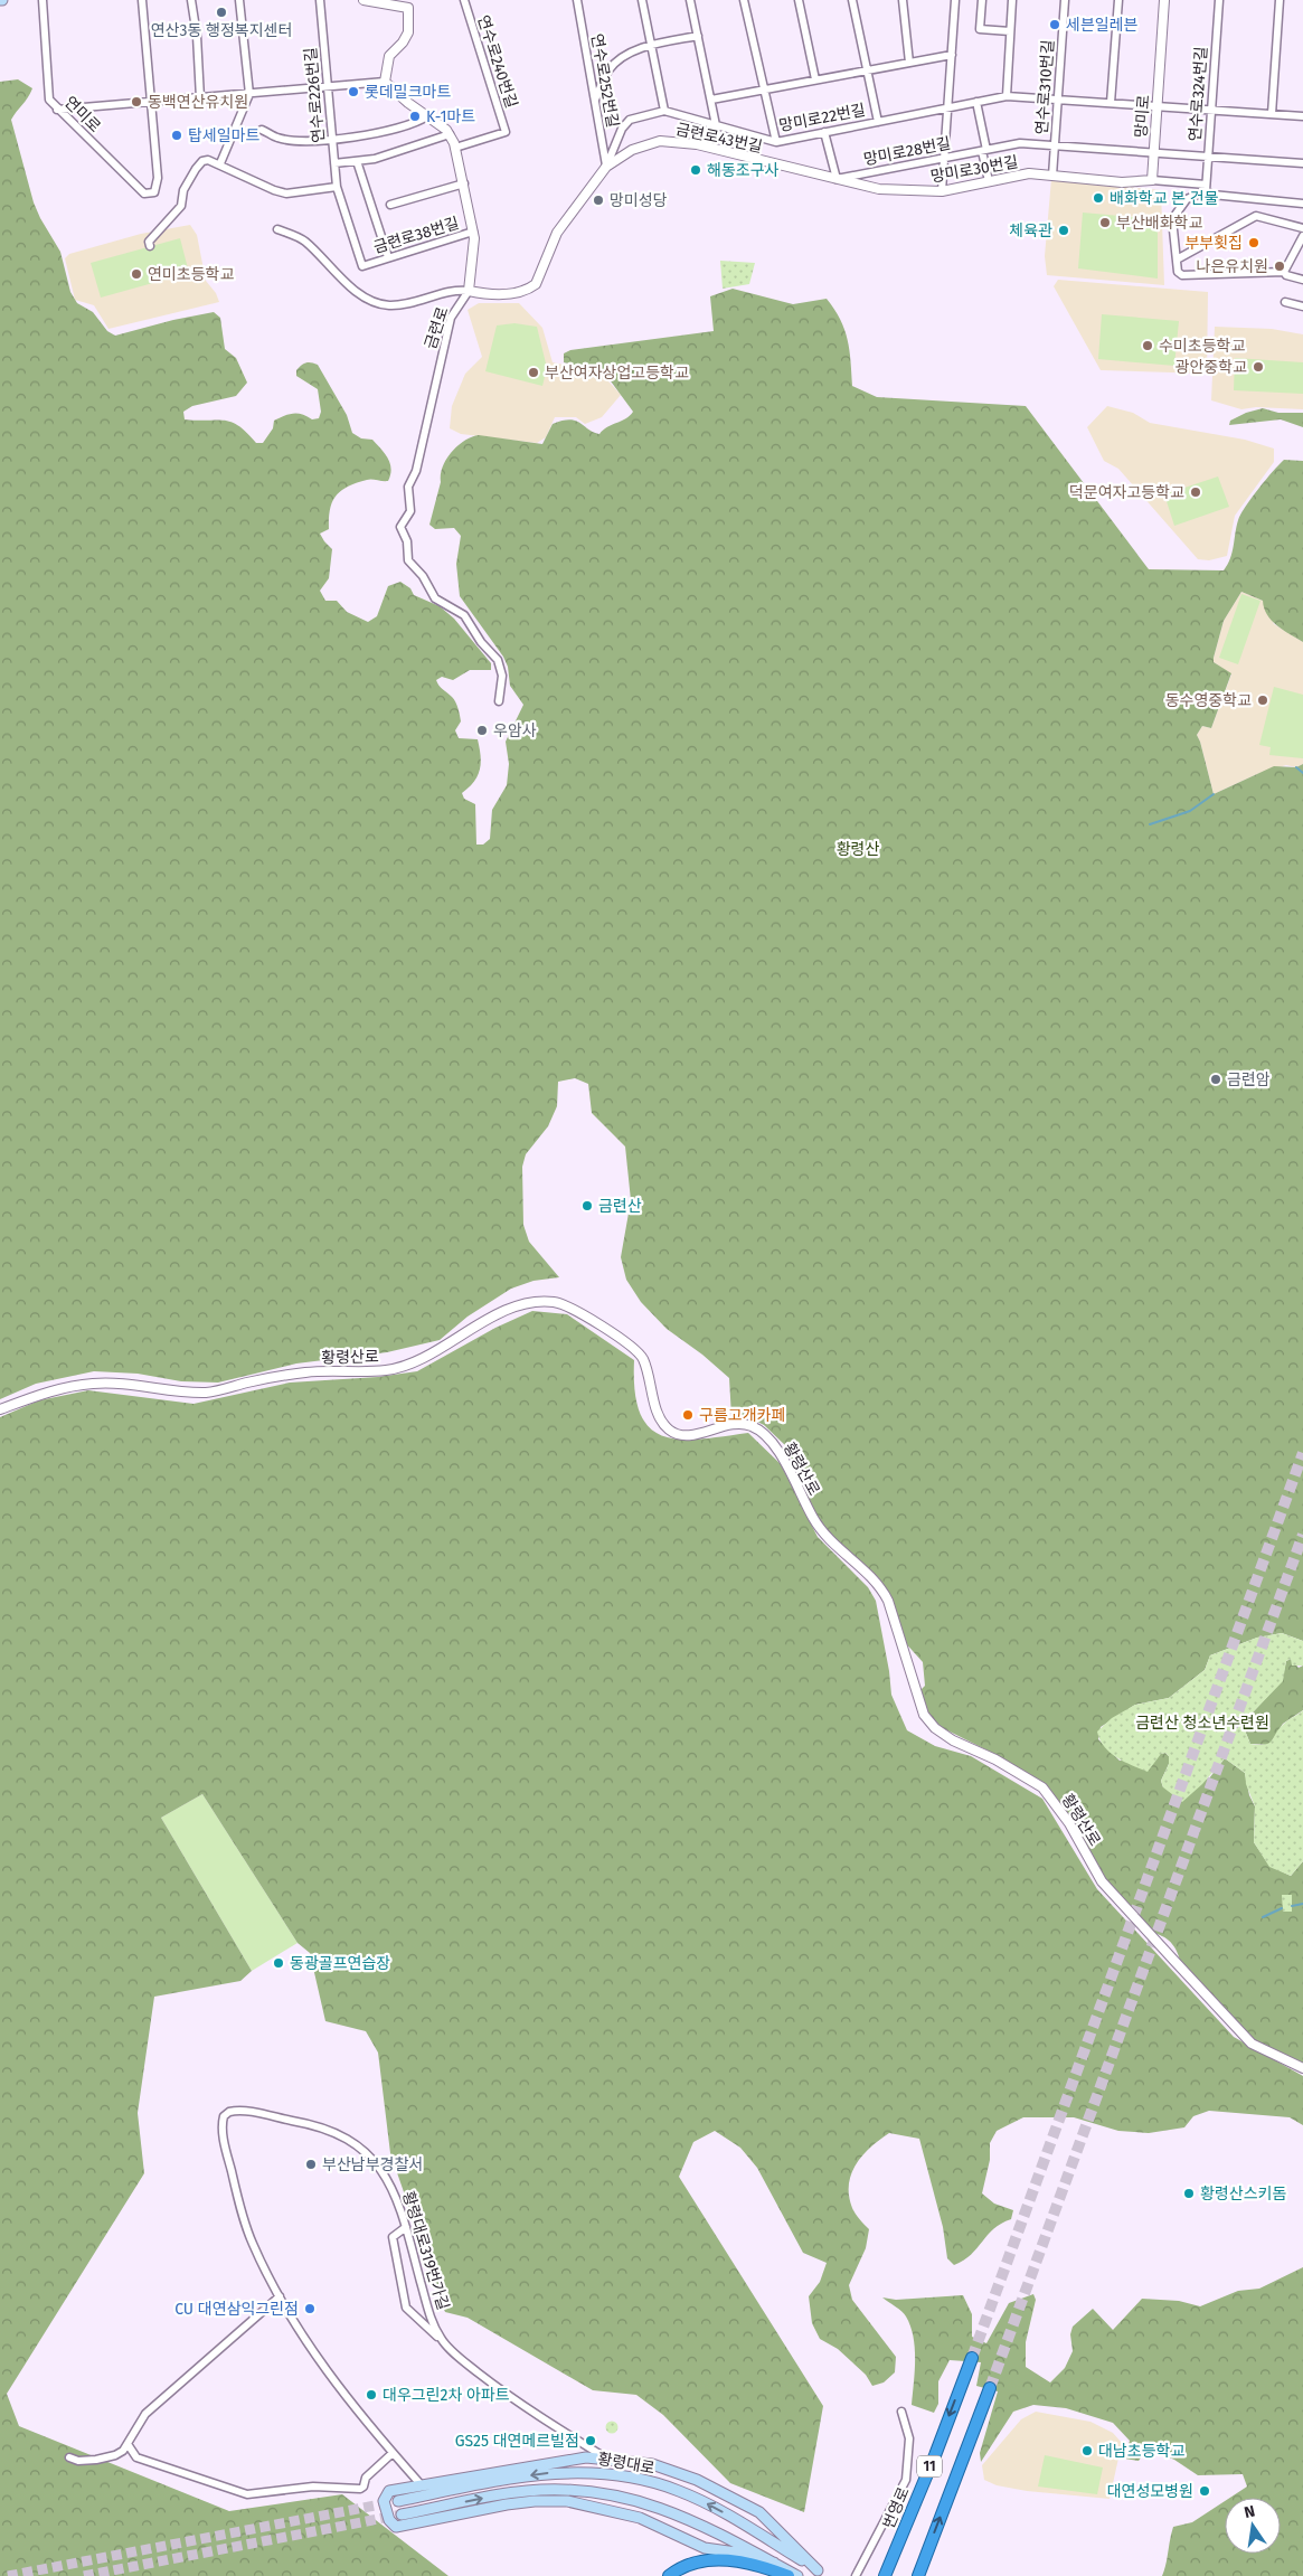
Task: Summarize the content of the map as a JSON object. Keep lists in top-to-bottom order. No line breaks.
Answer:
{"streets":{"highway":["11","번영로"],"main road":["황령대로"],"street":["연수로240번길","연수로252번길","연수로310번길","연수로324번길","연수로226번길","연미로","망미로","망미로22번길","금련로43번길","망미로28번길","망미로30번길","금련로38번길","금련로","황령산로","황령대로319번가길"]},"crossings":[["연수로240번길","금련로"],["연수로252번길","금련로43번길"],["연수로310번길","망미로22번길"],["연수로310번길","망미로28번길"],["연수로310번길","망미로30번길"],["연수로324번길","망미로22번길"],["연수로324번길","망미로28번길"],["연수로226번길","금련로38번길"],["망미로","망미로22번길"],["망미로","망미로28번길"],["망미로","망미로30번길"],["금련로43번길","망미로28번길"],["금련로43번길","망미로30번길"],["금련로43번길","금련로"],["망미로28번길","망미로30번길"],["금련로38번길","금련로"]],"parks":["황령산","금련산 청소년수련원"],"places":["연산3동 행정복지센터","세븐일레븐","롯데밀크마트","동백연산유치원","K-1마트","탑세일마트","해동조구사","배화학교 본 건물","망미성당","부산배화학교","체육관","부부횟집","나은유치원","연미초등학교","수미초등학교","광안중학교","부산여자상업고등학교","덕문여자고등학교","동수영중학교","우암사","금련암","금련산","구름고개카페","동광골프연습장","부산남부경찰서","황령산스키돔","CU 대연삼익그린점","대우그린2차 아파트","GS25 대연메르빌점","대남초등학교","대연성모병원"],"north":"top"}
